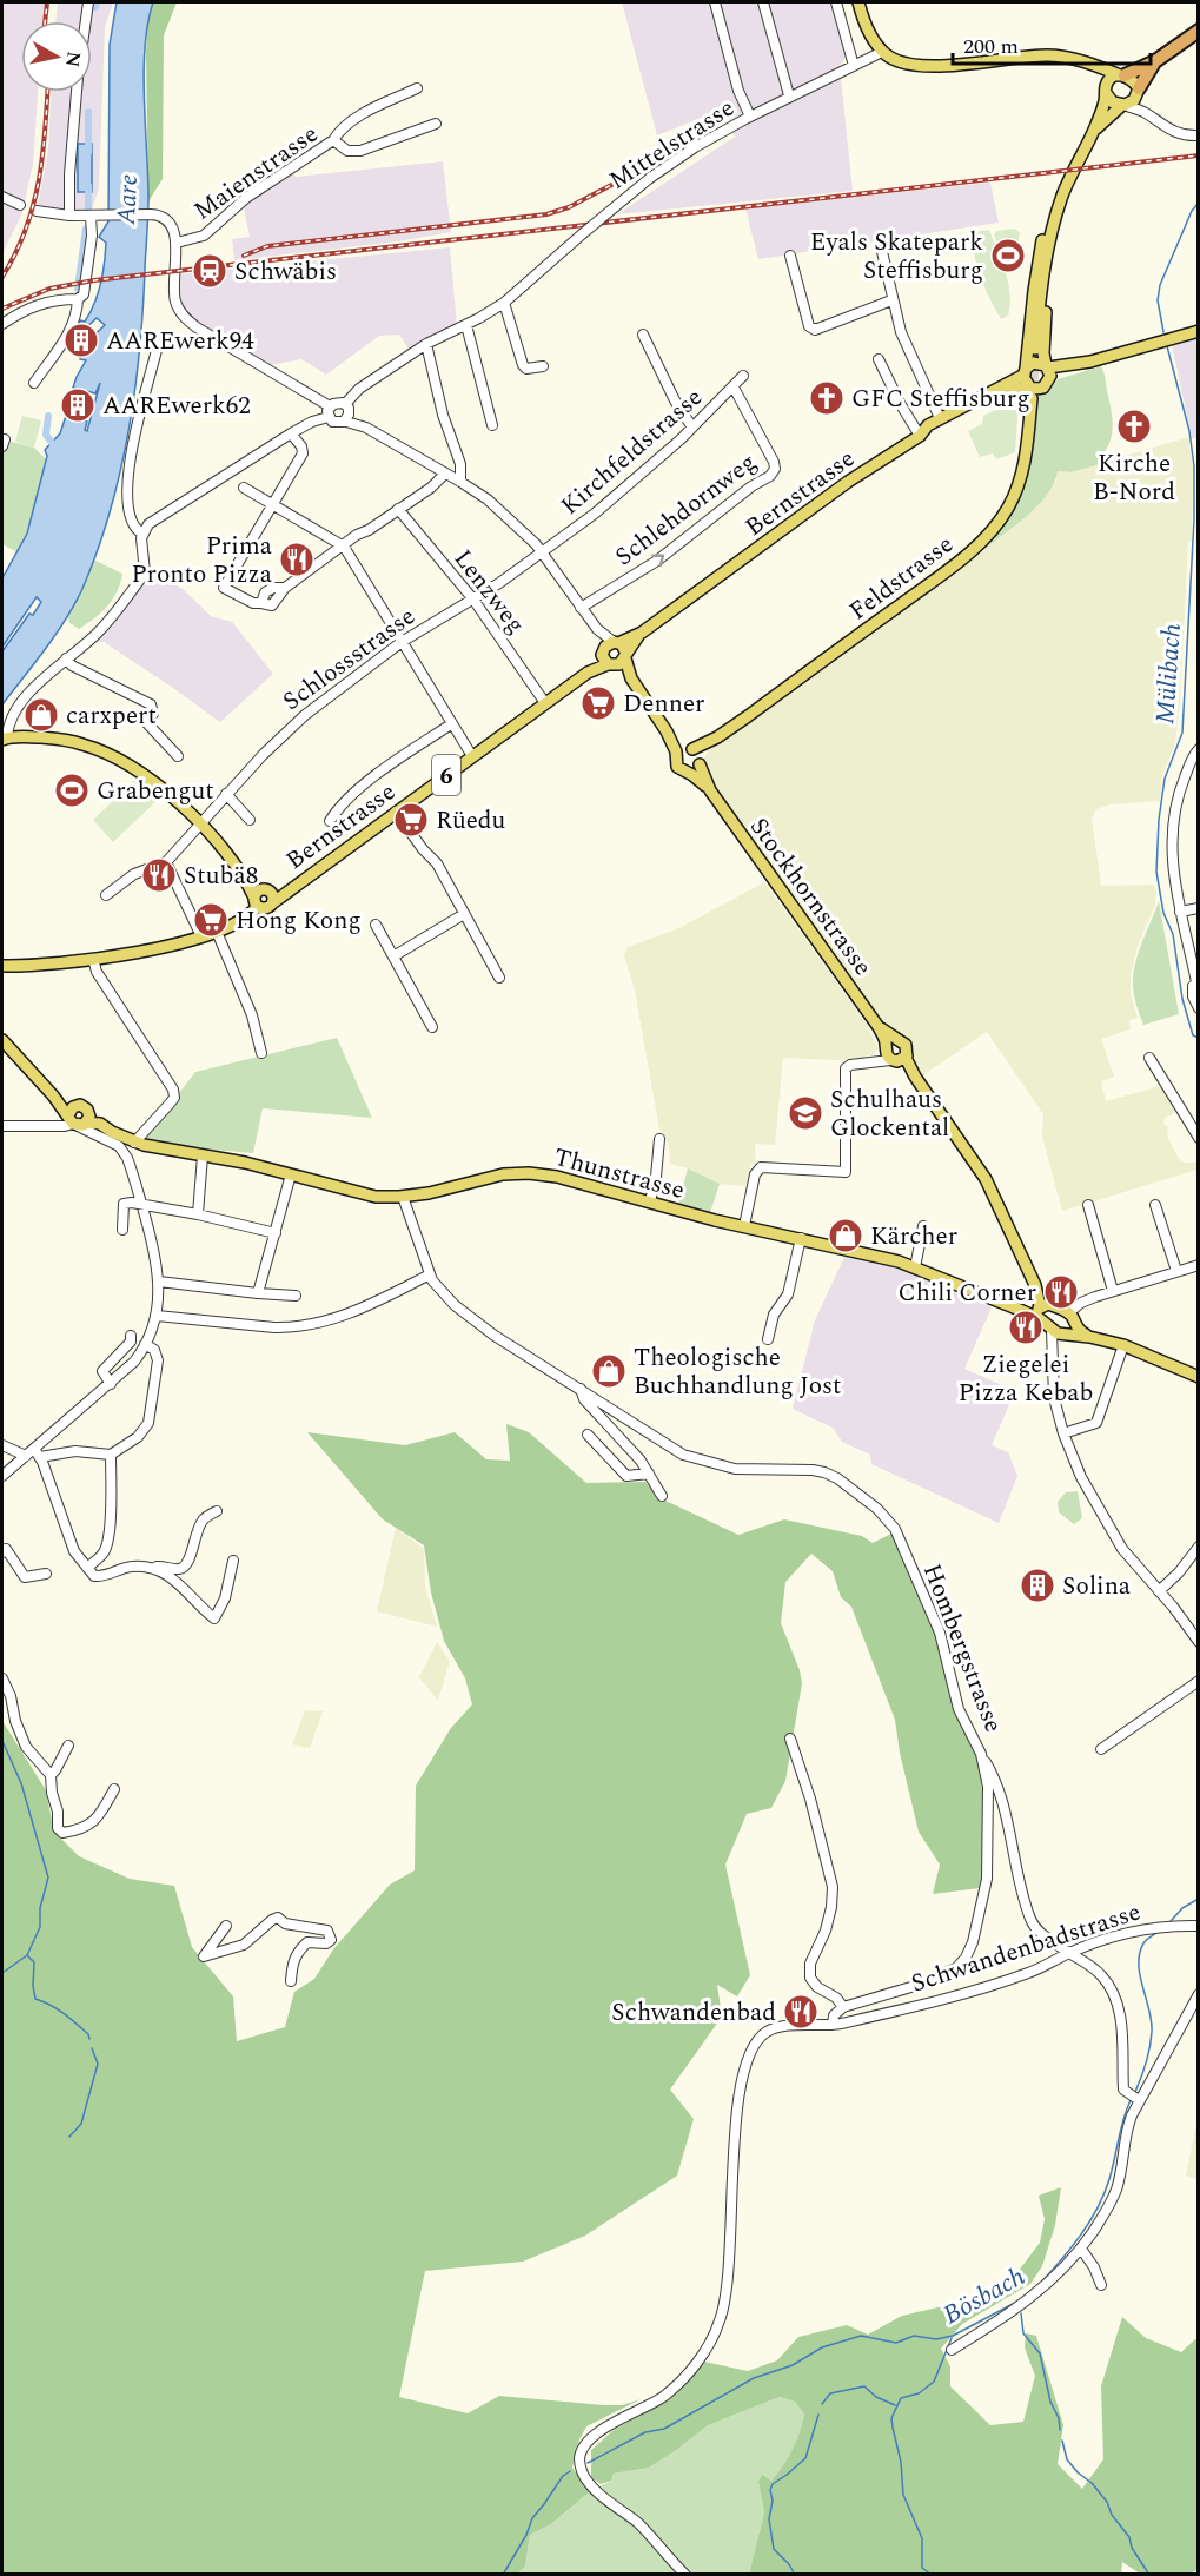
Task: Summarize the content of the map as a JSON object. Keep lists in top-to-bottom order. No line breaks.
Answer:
{"streets":{"main road":["Bernstrasse","Feldstrasse","6","Stockhornstrasse","Thunstrasse"],"street":["Mittelstrasse","Maienstrasse","Kirchfeldstrasse","Schlehdornweg","Lenzweg","Schlossstrasse","Hombergstrasse","Schwandenbadstrasse"]},"crossings":[["Kirchfeldstrasse","Schlehdornweg"],["Kirchfeldstrasse","Schlossstrasse"],["Bernstrasse","Lenzweg"],["Feldstrasse","Stockhornstrasse"],["Lenzweg","Schlossstrasse"],["Stockhornstrasse","Thunstrasse"],["Thunstrasse","Hombergstrasse"]],"one_way":["Schlehdornweg"],"water":["Aare","Mülibach","Bösbach"],"places":{"sports":["Eyals Skatepark Steffisburg","Grabengut"],"station":["Schwäbis"],"building":["AAREwerk94","AAREwerk62","Solina"],"church":["GFC Steffisburg","Kirche B-Nord"],"restaurant":["Prima Pronto Pizza","Stubä8","Chili Corner","Ziegelei Pizza Kebab","Schwandenbad"],"supermarket":["Denner","Rüedu","Hong Kong"],"shop":["carxpert","Kärcher","Theologische Buchhandlung Jost"],"school or university":["Schulhaus Glockental"]},"scale_bar":"200 m","north":"right"}
